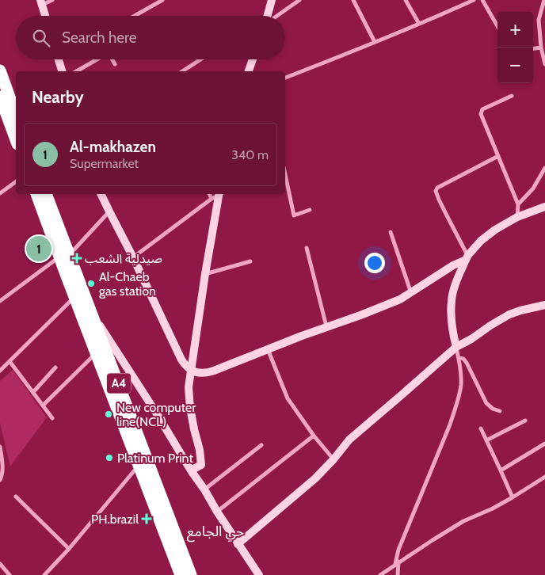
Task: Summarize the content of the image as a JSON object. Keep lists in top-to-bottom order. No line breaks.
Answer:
{"streets":{"highway":["A4"]},"districts":["حي الجامع"],"places":{"health":["صيدلية الشعب","PH.brazil"],"other":["Al-Chaeb gas station","New computer line(NCL)","Platinum Print"]},"page":{"map_buttons":["+","−"],"search":"Search here","heading":"Nearby","list":[{"mark":"1","name":"Al-makhazen","note":"Supermarket","value":"340 m"}],"pins":"1"}}
